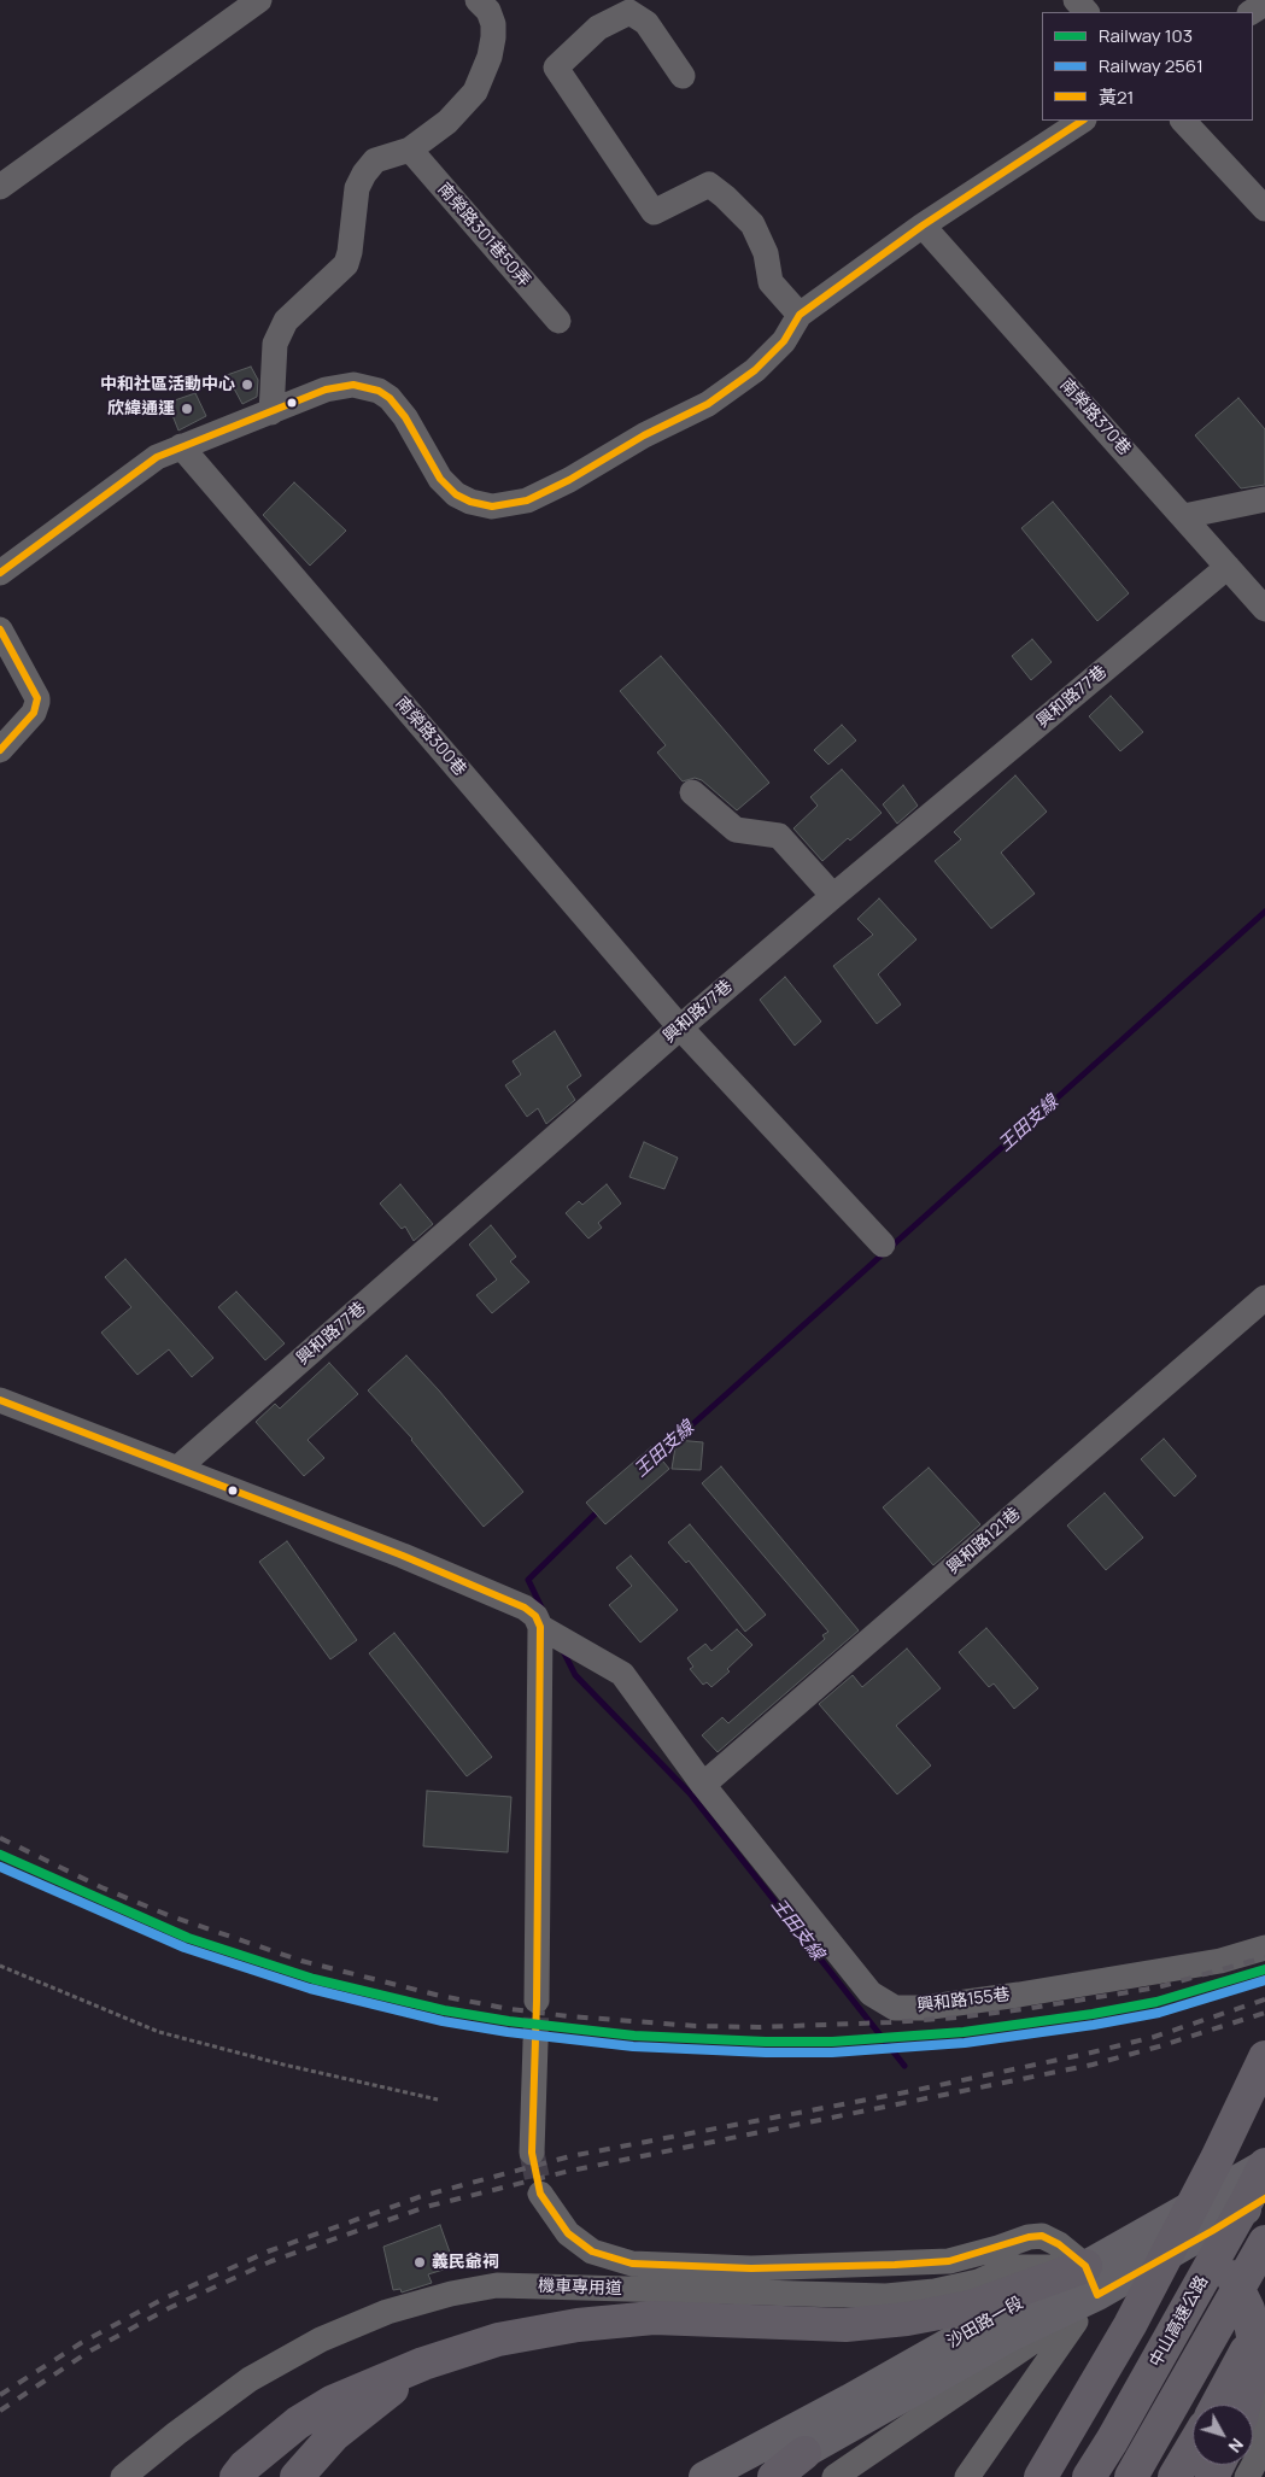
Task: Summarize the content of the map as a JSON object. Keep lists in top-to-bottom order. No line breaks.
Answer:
{"streets":{"highway":["中山高速公路"],"main road":["沙田路一段"],"street":["南榮路301巷50弄","南榮路370巷","興和路77巷","南榮路300巷","興和路121巷","興和路155巷","機車專用道"]},"crossings":[["南榮路370巷","興和路77巷"],["興和路77巷","南榮路300巷"],["興和路77巷","興和路155巷"],["興和路121巷","興和路155巷"],["機車專用道","沙田路一段"],["中山高速公路","沙田路一段"]],"water":["王田支線"],"places":["中和社區活動中心","欣緯通運","義民爺祠"],"lines":["transit line 黃21","rail line 103","rail line 2561"],"legend":["Railway 103","Railway 2561","黃21"],"north":"bottom right"}
